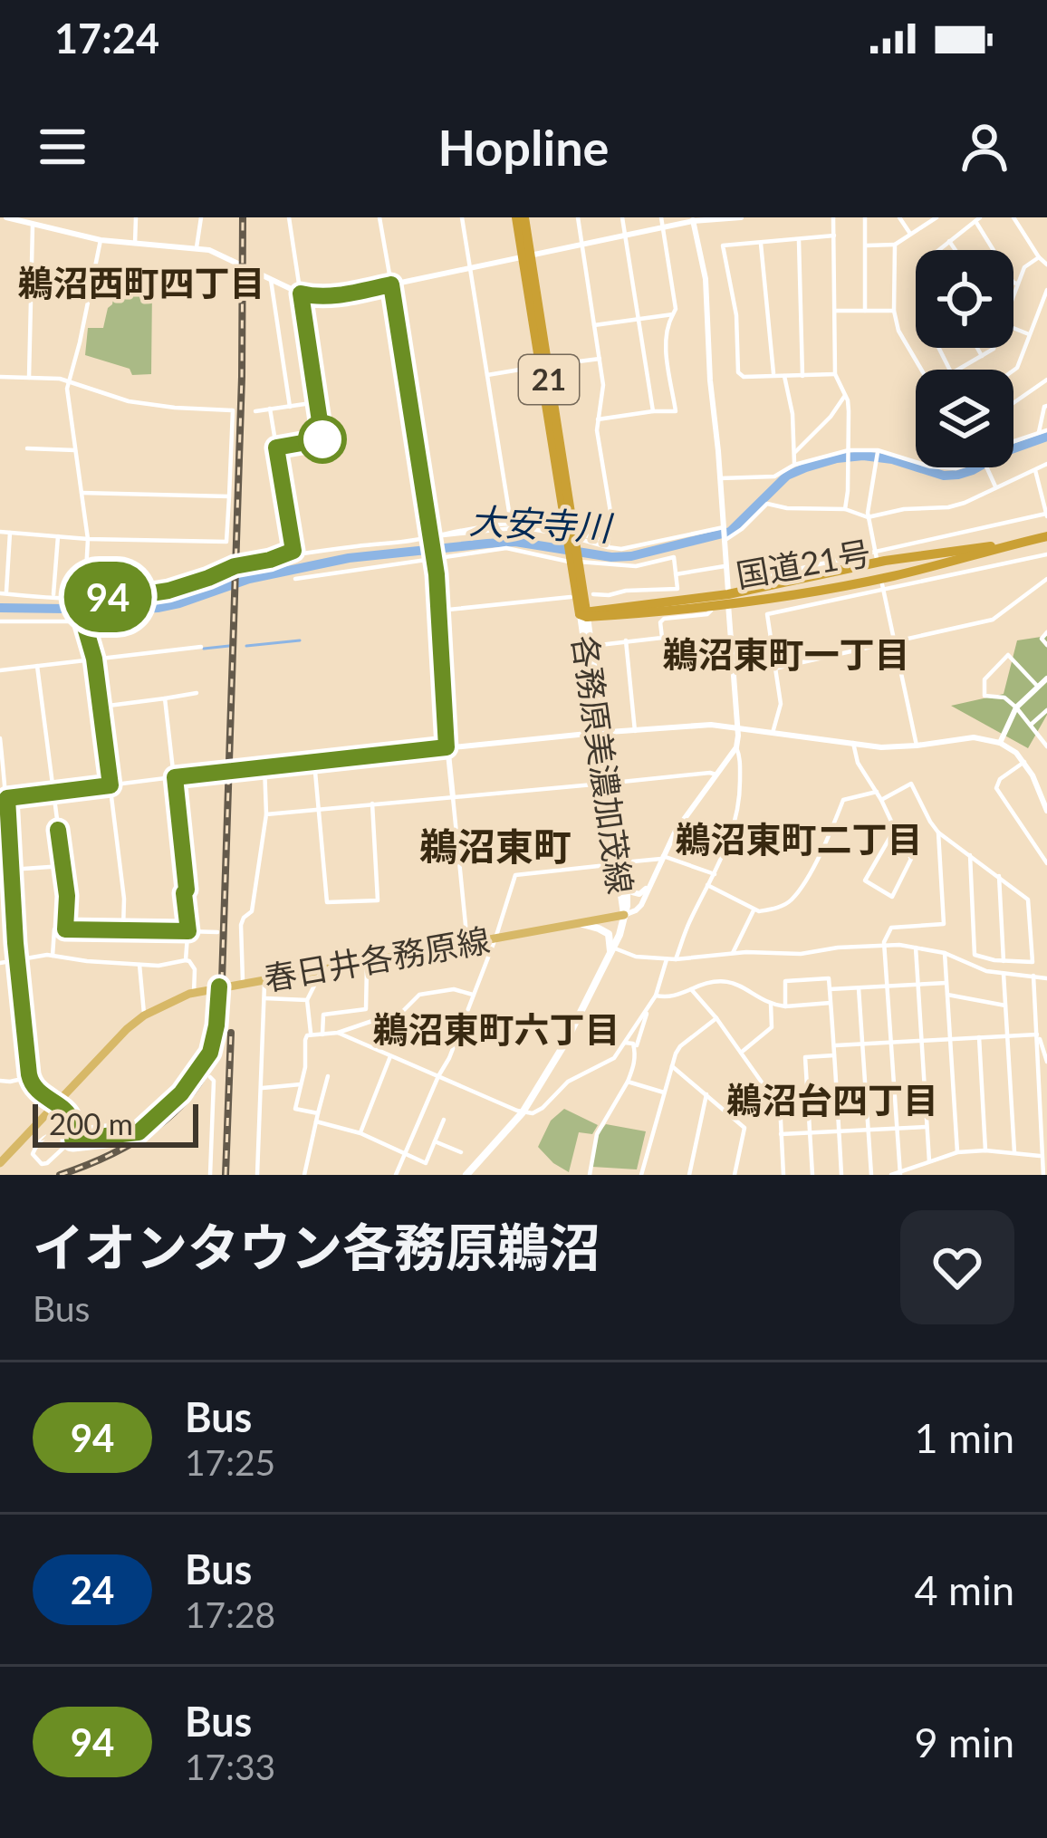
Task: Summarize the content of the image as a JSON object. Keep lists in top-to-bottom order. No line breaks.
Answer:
{"streets":{"highway":["21","国道21号"],"main road":["各務原美濃加茂線","春日井各務原線"]},"crossings":[["21","国道21号"],["21","各務原美濃加茂線"],["国道21号","各務原美濃加茂線"],["各務原美濃加茂線","春日井各務原線"]],"districts":["鵜沼西町四丁目","鵜沼東町一丁目","鵜沼東町二丁目","鵜沼東町","鵜沼東町六丁目","鵜沼台四丁目"],"water":["大安寺川"],"lines":["bus line 94"],"scale_bar":"200 m","page":{"status":"17:24","header":"Hopline","on_map":"94","scale":"200 m","heading":["イオンタウン各務原鵜沼","Bus"],"list":[{"mark":"94","name":"Bus","note":"17:25","value":"1 min"},{"mark":"24","name":"Bus","note":"17:28","value":"4 min"},{"mark":"94","name":"Bus","note":"17:33","value":"9 min"}]}}
